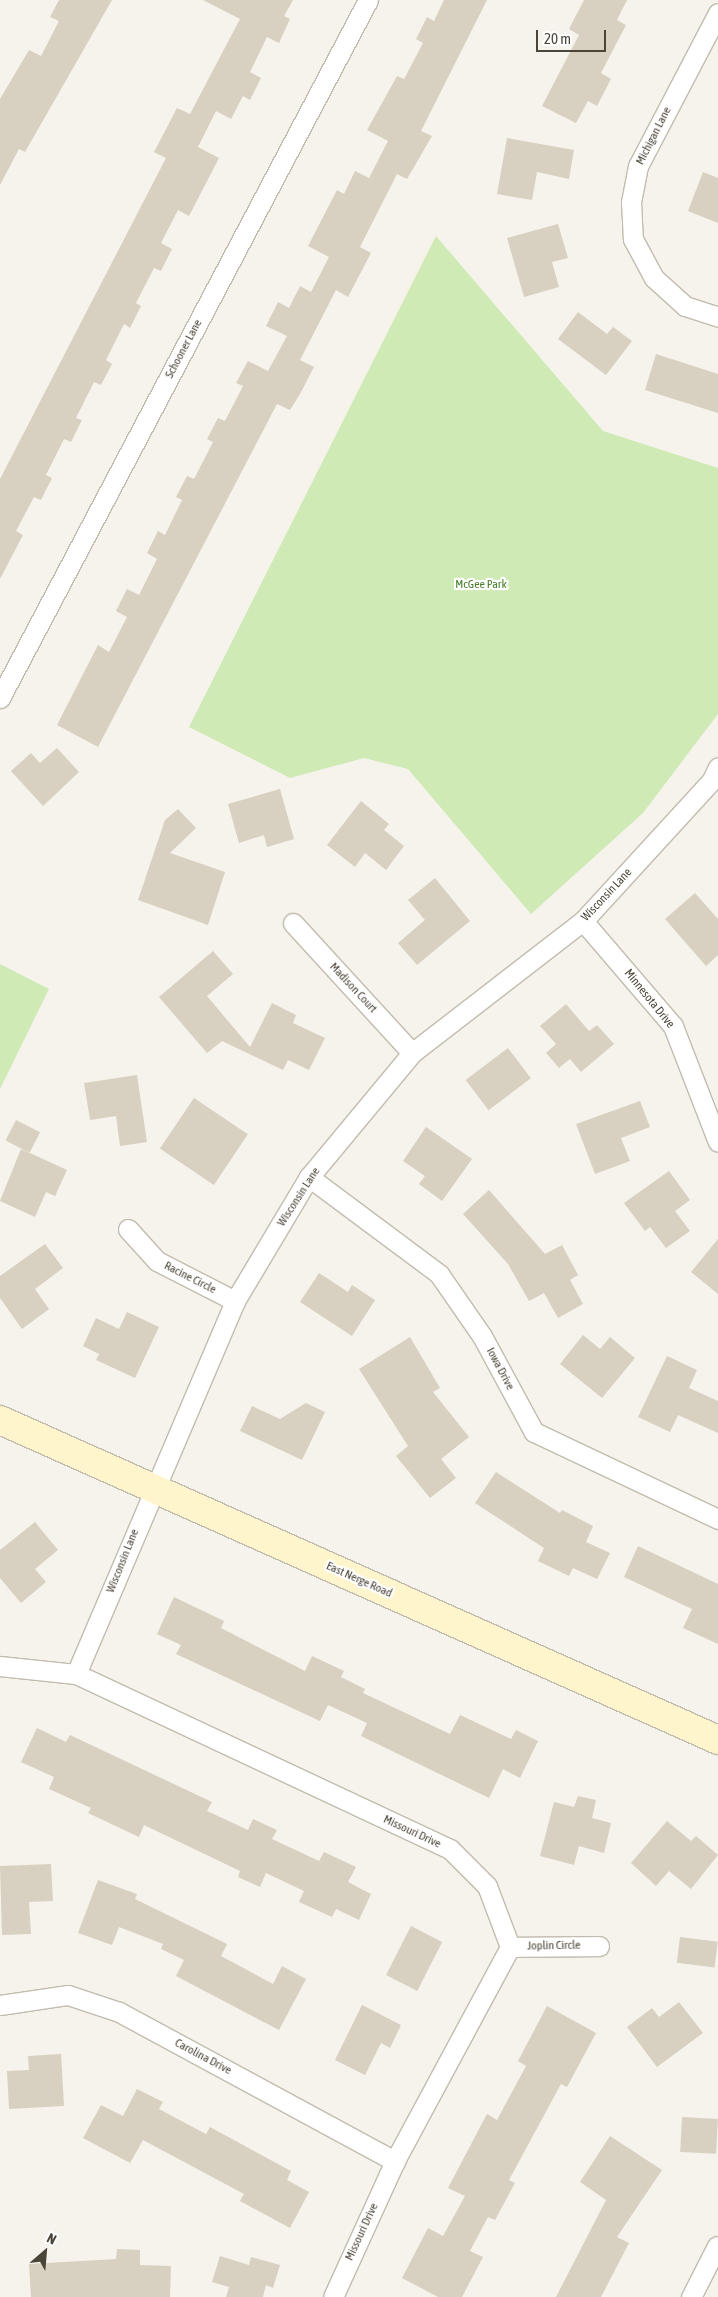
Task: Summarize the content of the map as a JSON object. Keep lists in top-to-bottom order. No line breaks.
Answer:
{"streets":{"main road":["East Nerge Road"],"street":["Michigan Lane","Schooner Lane","Wisconsin Lane","Madison Court","Minnesota Drive","Racine Circle","Iowa Drive","Missouri Drive","Joplin Circle","Carolina Drive"]},"crossings":[["Wisconsin Lane","Madison Court"],["Wisconsin Lane","Minnesota Drive"],["Wisconsin Lane","Racine Circle"],["Wisconsin Lane","Iowa Drive"],["Wisconsin Lane","East Nerge Road"],["Wisconsin Lane","Missouri Drive"],["Missouri Drive","Joplin Circle"],["Missouri Drive","Carolina Drive"]],"parks":["McGee Park"],"scale_bar":"20 m","north":"top right"}
